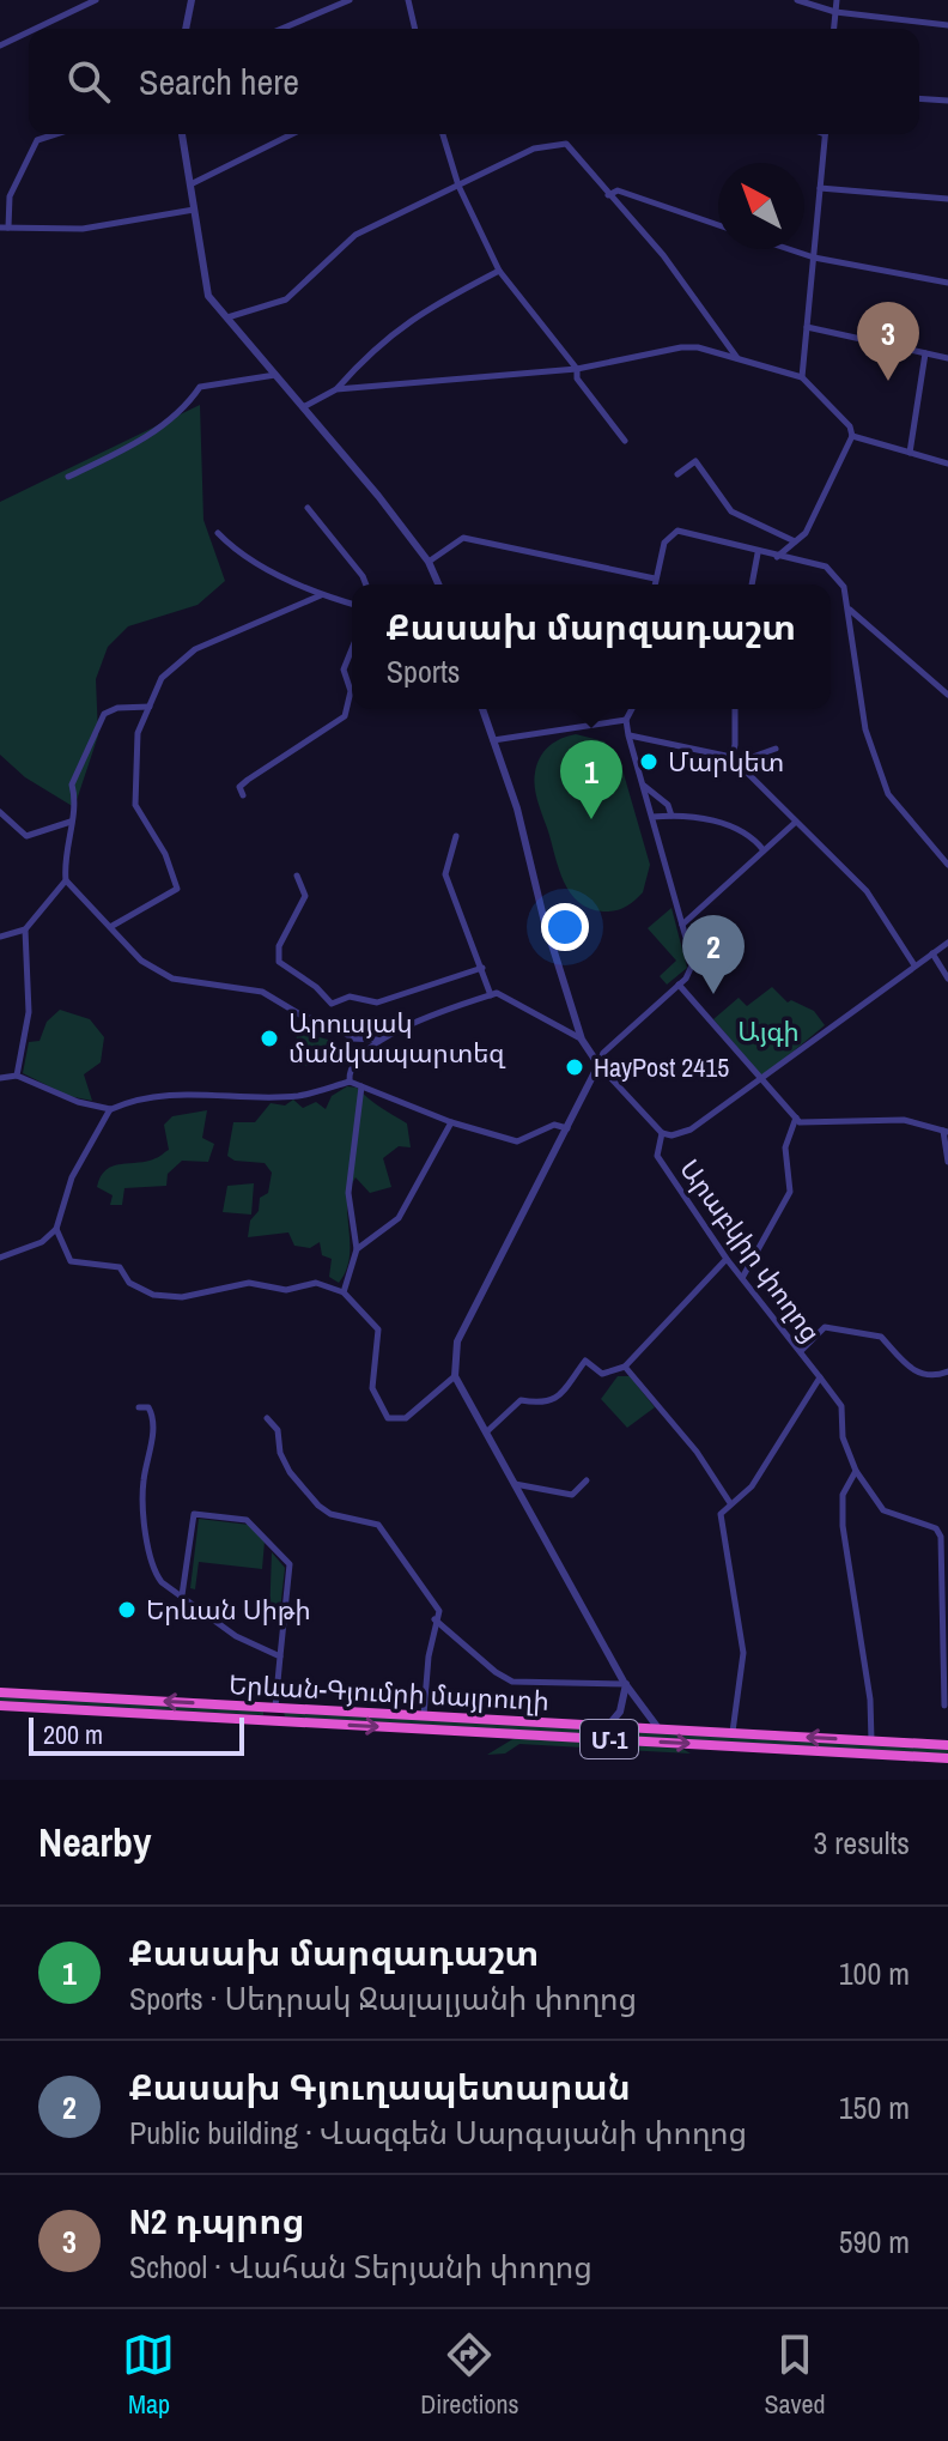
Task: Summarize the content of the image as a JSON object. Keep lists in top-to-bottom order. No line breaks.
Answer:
{"streets":{"highway":["Երևան-Գյումրի մայրուղի","Մ-1"],"street":["Արաբկիր փողոց"]},"parks":["Այգի"],"places":["Մարկետ","Արուսյակ մանկապարտեզ","HayPost 2415","Երևան Սիթի"],"scale_bar":"200 m","north":"top left","page":{"search":"Search here","pins":["3","1","2"],"popup":["Քասախ մարզադաշտ","Sports"],"scale":"200 m","heading":["Nearby","3 results"],"list":[{"mark":"1","name":"Քասախ մարզադաշտ","note":"Sports · Սեդրակ Ջալալյանի փողոց","value":"100 m"},{"mark":"2","name":"Քասախ Գյուղապետարան","note":"Public building · Վազգեն Սարգսյանի փողոց","value":"150 m"},{"mark":"3","name":"N2 դպրոց","note":"School · Վահան Տերյանի փողոց","value":"590 m"}],"nav":["Map","Directions","Saved"]}}
